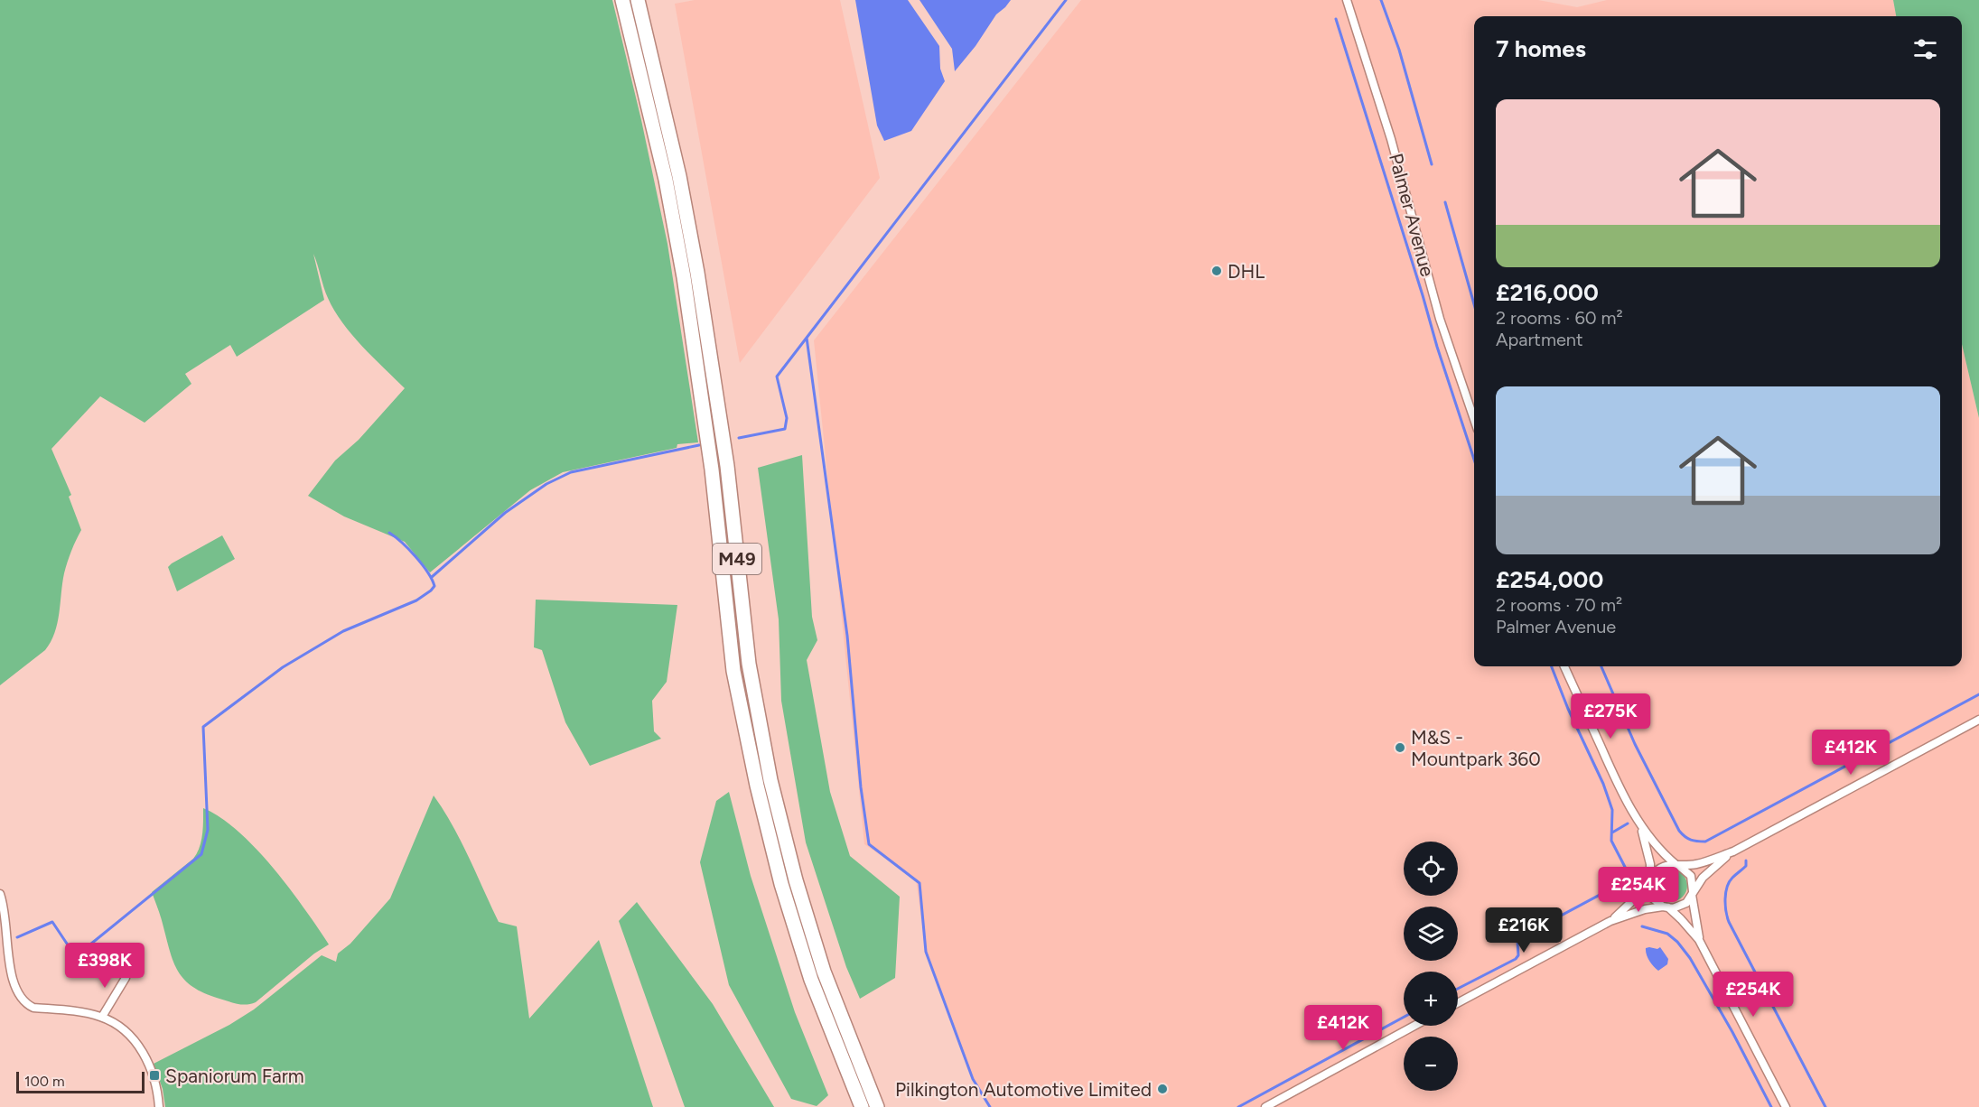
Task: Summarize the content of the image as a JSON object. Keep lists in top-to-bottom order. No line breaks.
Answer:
{"streets":{"highway":["M49"],"street":["Palmer Avenue"]},"places":{"other":["DHL","M&S - Mountpark 360","Pilkington Automotive Limited"],"transit":["Spaniorum Farm"]},"scale_bar":"100 m","page":{"heading":"7 homes","list":[{"name":"£216,000","note":"2 rooms · 60 m² · Apartment"},{"name":"£254,000","note":"2 rooms · 70 m² · Palmer Avenue"}],"price":["£275K","£412K","£254K","£216K","£398K","£254K","£412K"],"map_buttons":["+","−"],"scale":"100 m"}}
